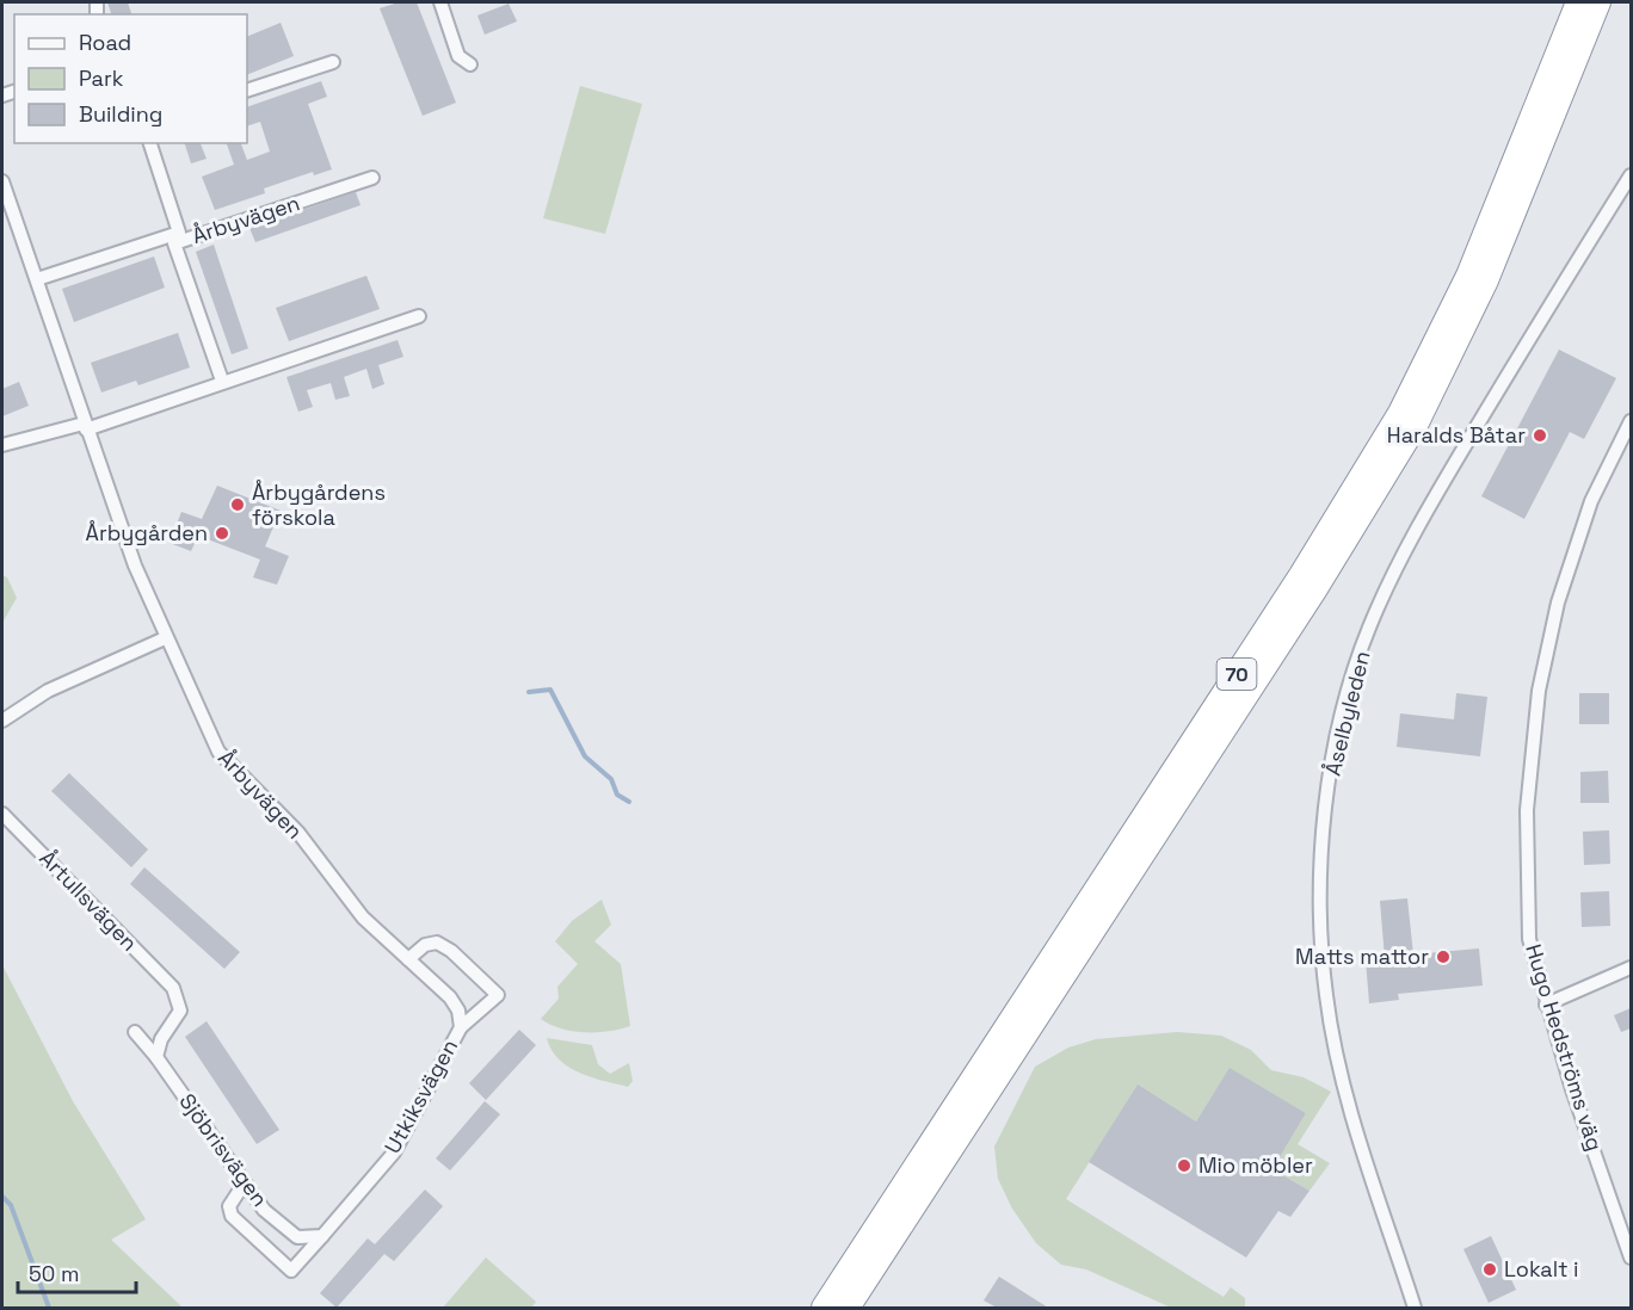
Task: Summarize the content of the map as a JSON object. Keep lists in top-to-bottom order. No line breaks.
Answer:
{"streets":{"highway":["70"],"street":["Årbyvägen","Åselbyleden","Årtullsvägen","Hugo Hedströms väg","Utkiksvägen","Sjöbrisvägen"]},"crossings":[["Årbyvägen","Utkiksvägen"],["Årtullsvägen","Sjöbrisvägen"],["Utkiksvägen","Sjöbrisvägen"]],"places":["Haralds Båtar","Årbygårdens förskola","Årbygården","Matts mattor","Mio möbler","Lokalt i"],"legend":["Road","Park","Building"],"scale_bar":"50 m"}
